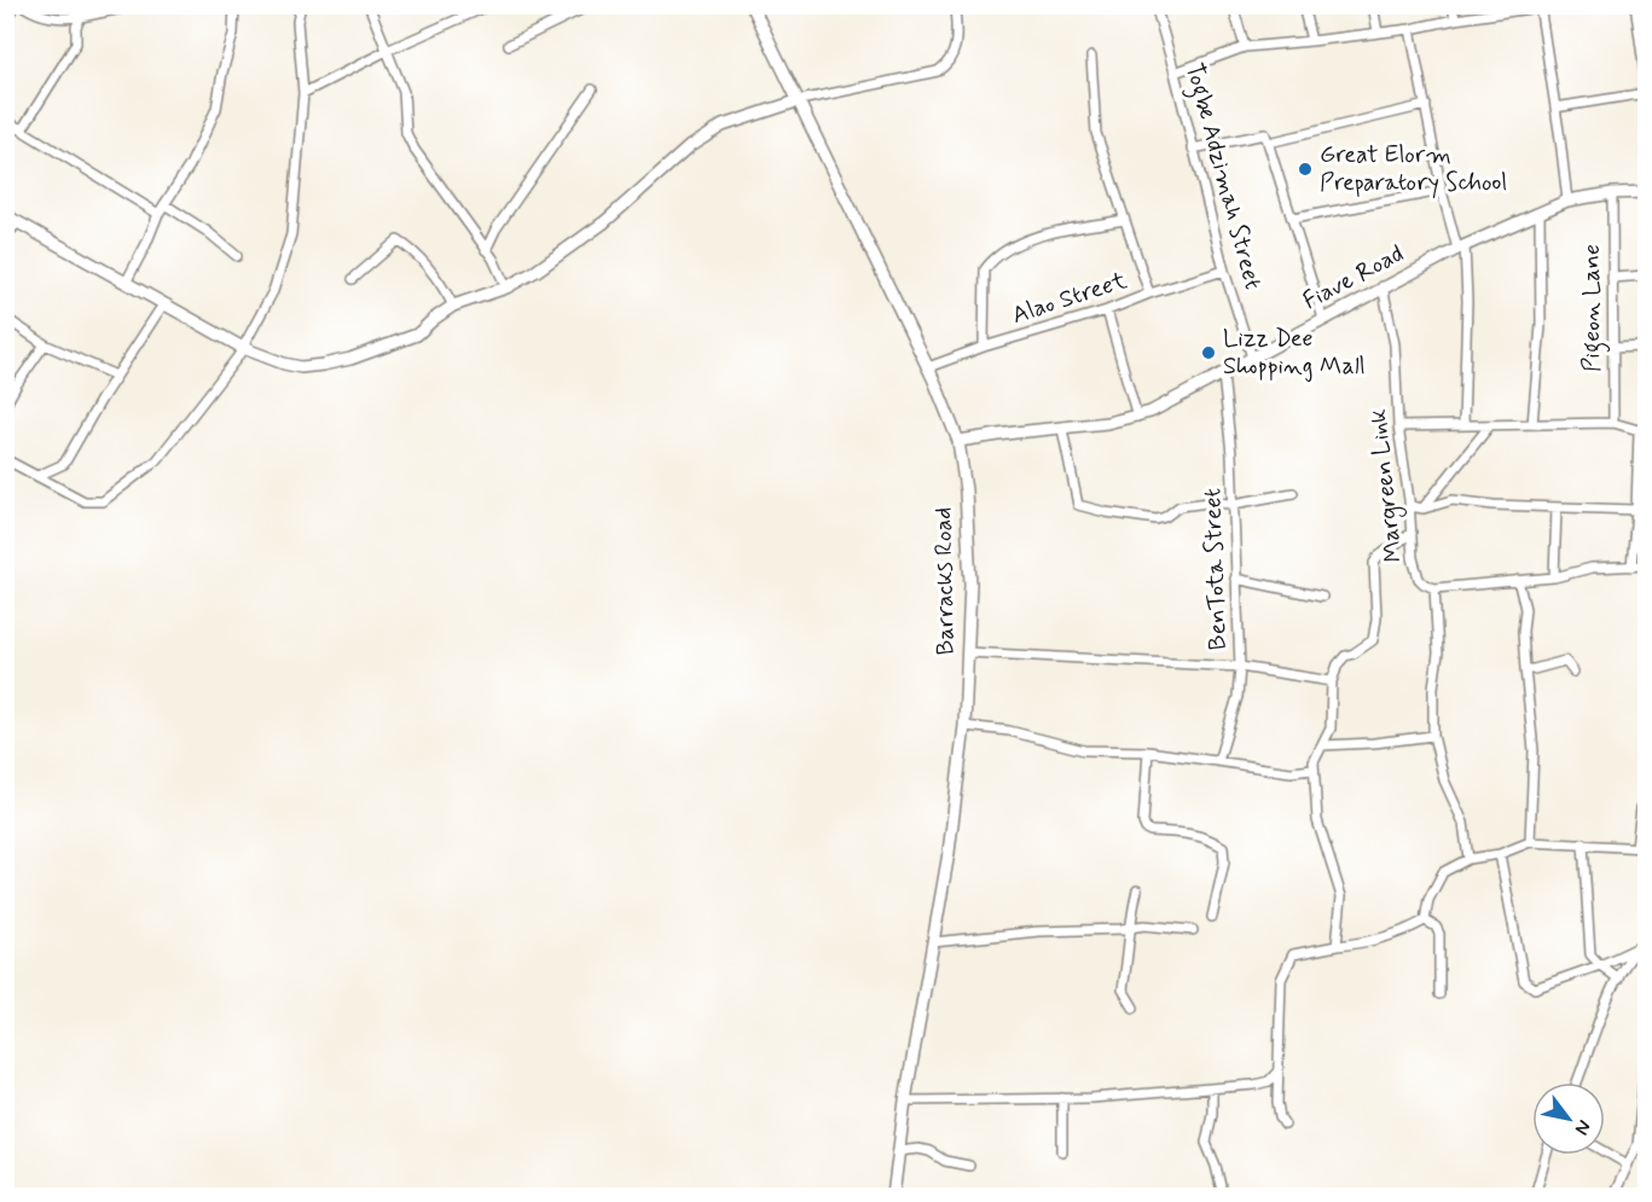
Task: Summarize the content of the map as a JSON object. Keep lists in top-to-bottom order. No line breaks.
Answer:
{"streets":{"street":["Togbe Adzimah Street","Fiave Road","Alao Street","Pigeon Lane","Margreen Link","BenTota Street","Barracks Road"]},"crossings":[["Togbe Adzimah Street","Fiave Road"],["Togbe Adzimah Street","Alao Street"],["Fiave Road","Pigeon Lane"],["Fiave Road","Margreen Link"],["Fiave Road","BenTota Street"],["Fiave Road","Barracks Road"],["Alao Street","Barracks Road"]],"places":["Great Elorm Preparatory School","Lizz Dee Shopping Mall"],"north":"bottom right"}
